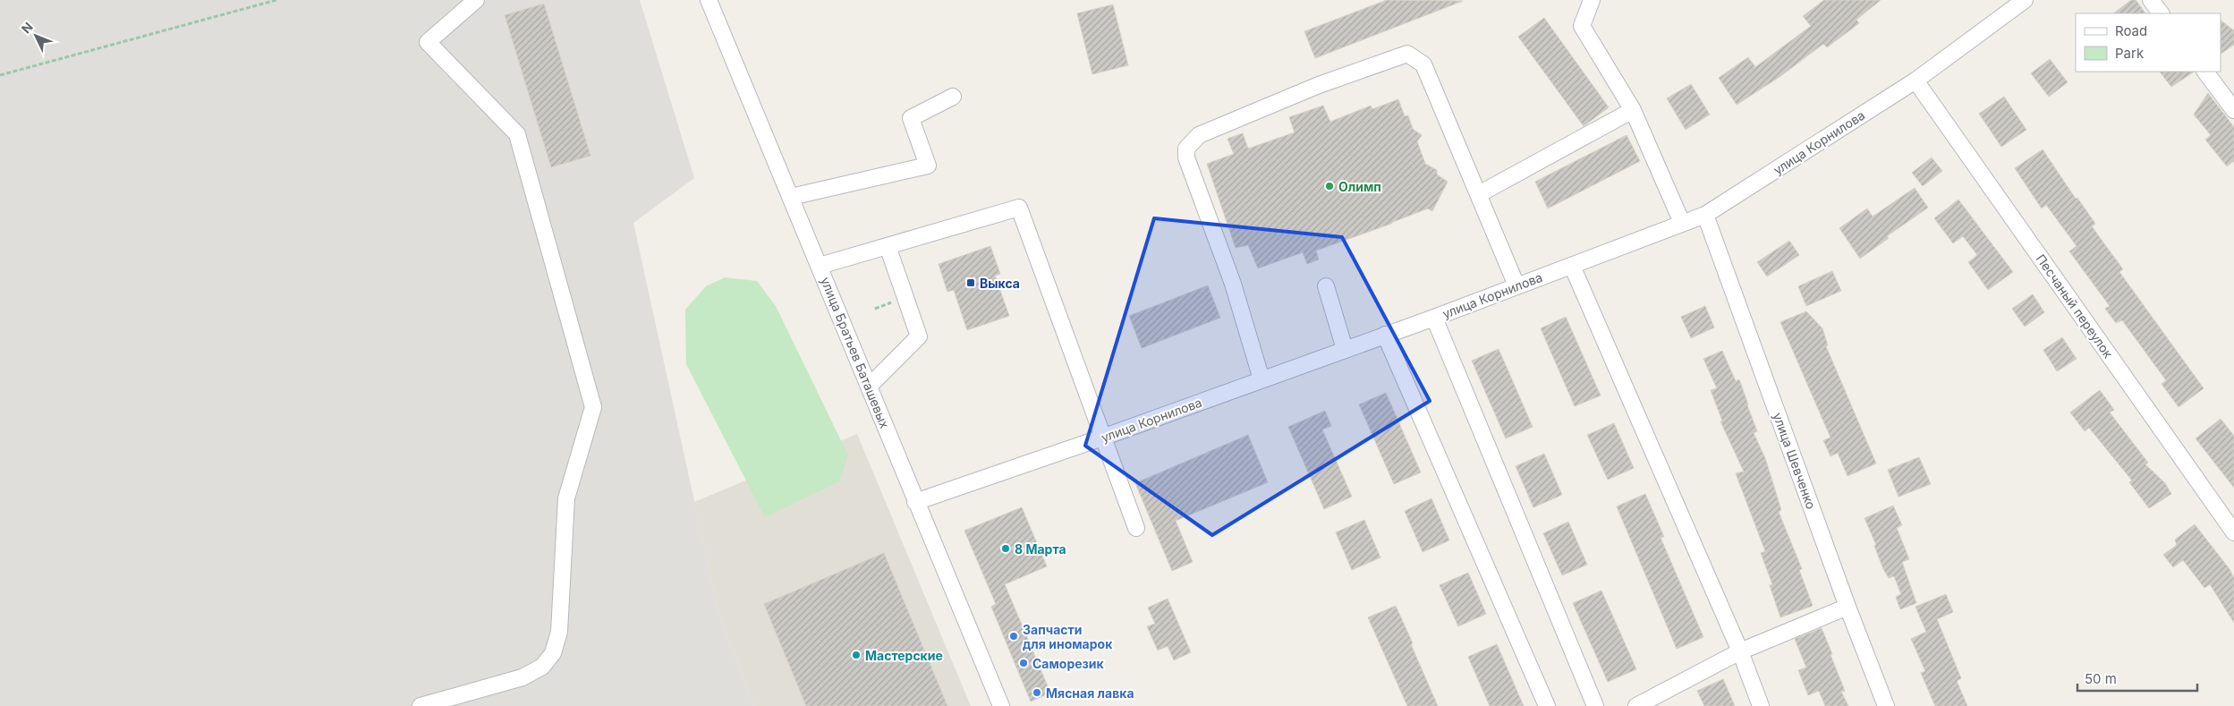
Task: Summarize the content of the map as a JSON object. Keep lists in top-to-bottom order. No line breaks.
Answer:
{"streets":{"street":["улица Корнилова","Песчаный переулок","улица Братьев Баташевых","улица Шевченко"]},"crossings":[["улица Корнилова","Песчаный переулок"],["улица Корнилова","улица Братьев Баташевых"],["улица Корнилова","улица Шевченко"]],"places":{"other":["Олимп","8 Марта","Запчасти для иномарок","Мастерские","Саморезик","Мясная лавка"],"transit":["Выкса"]},"legend":["Road","Park"],"scale_bar":"50 m","north":"top left"}
